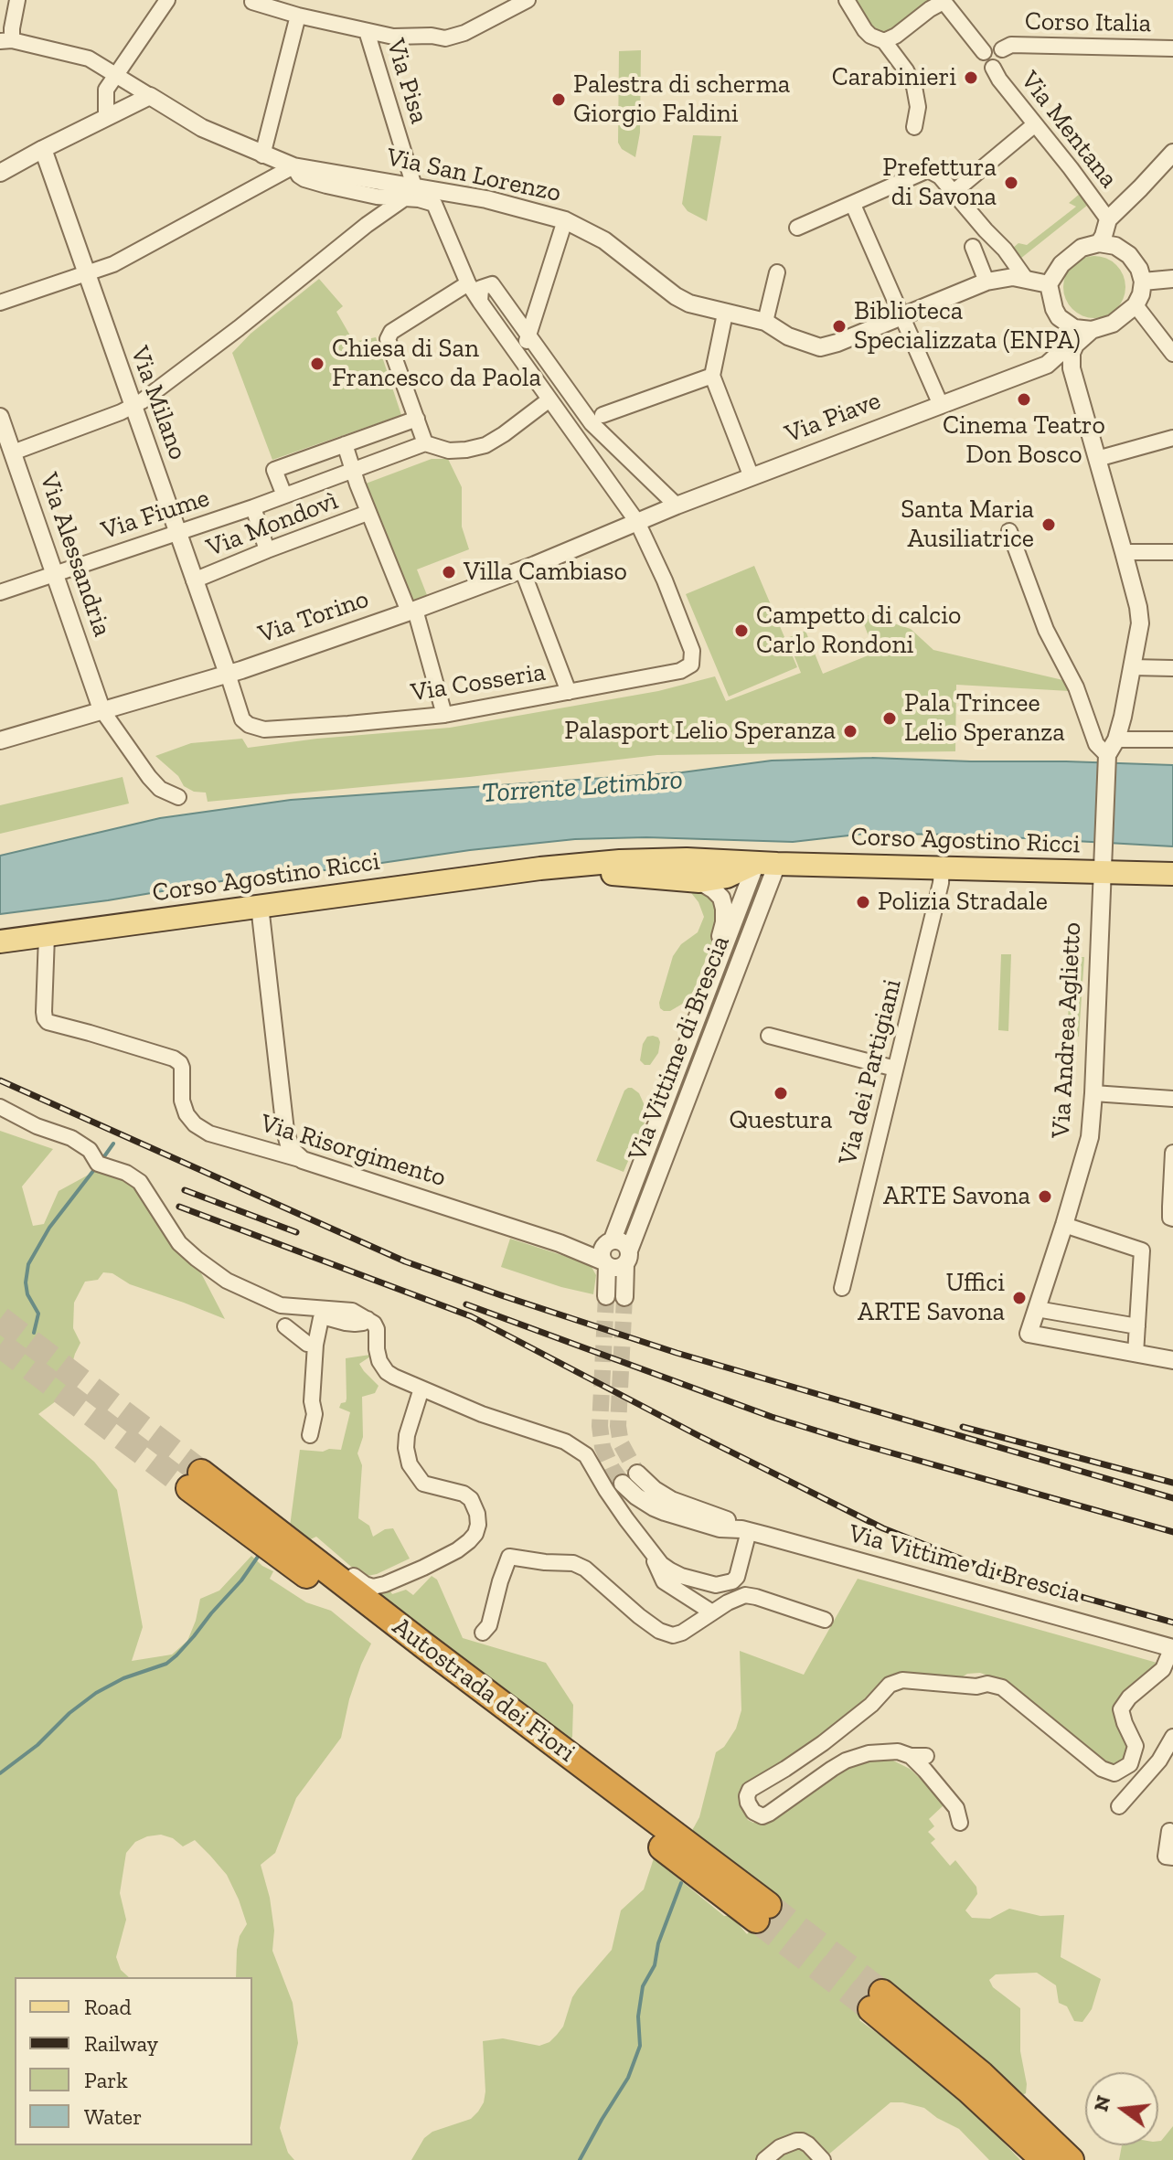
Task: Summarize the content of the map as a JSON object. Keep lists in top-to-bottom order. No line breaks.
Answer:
{"streets":{"highway":["Autostrada dei Fiori"],"main road":["Corso Agostino Ricci"],"street":["Corso Italia","Via Pisa","Via Mentana","Via San Lorenzo","Via Milano","Via Piave","Via Fiume","Via Mondovì","Via Alessandria","Via Torino","Via Cosseria","Via Andrea Aglietto","Via Vittime di Brescia","Via dei Partigiani","Via Risorgimento"]},"crossings":[["Corso Italia","Via Mentana"],["Via Pisa","Via San Lorenzo"],["Via Milano","Via Fiume"],["Via Milano","Via Mondovì"],["Via Milano","Via Torino"],["Via Milano","Via Cosseria"],["Via Piave","Via Torino"],["Via Piave","Via Cosseria"],["Via Fiume","Via Alessandria"],["Via Alessandria","Via Torino"],["Via Torino","Via Cosseria"],["Corso Agostino Ricci","Via Andrea Aglietto"],["Corso Agostino Ricci","Via Vittime di Brescia"],["Corso Agostino Ricci","Via dei Partigiani"],["Corso Agostino Ricci","Via Risorgimento"],["Via Vittime di Brescia","Via Risorgimento"]],"water":["Torrente Letimbro"],"places":["Carabinieri","Palestra di scherma Giorgio Faldini","Prefettura di Savona","Biblioteca Specializzata (ENPA)","Chiesa di San Francesco da Paola","Cinema Teatro Don Bosco","Santa Maria Ausiliatrice","Villa Cambiaso","Campetto di calcio Carlo Rondoni","Pala Trincee Lelio Speranza","Palasport Lelio Speranza","Polizia Stradale","Questura","ARTE Savona","Uffici ARTE Savona"],"legend":["Road","Railway","Park","Water"],"north":"left"}
